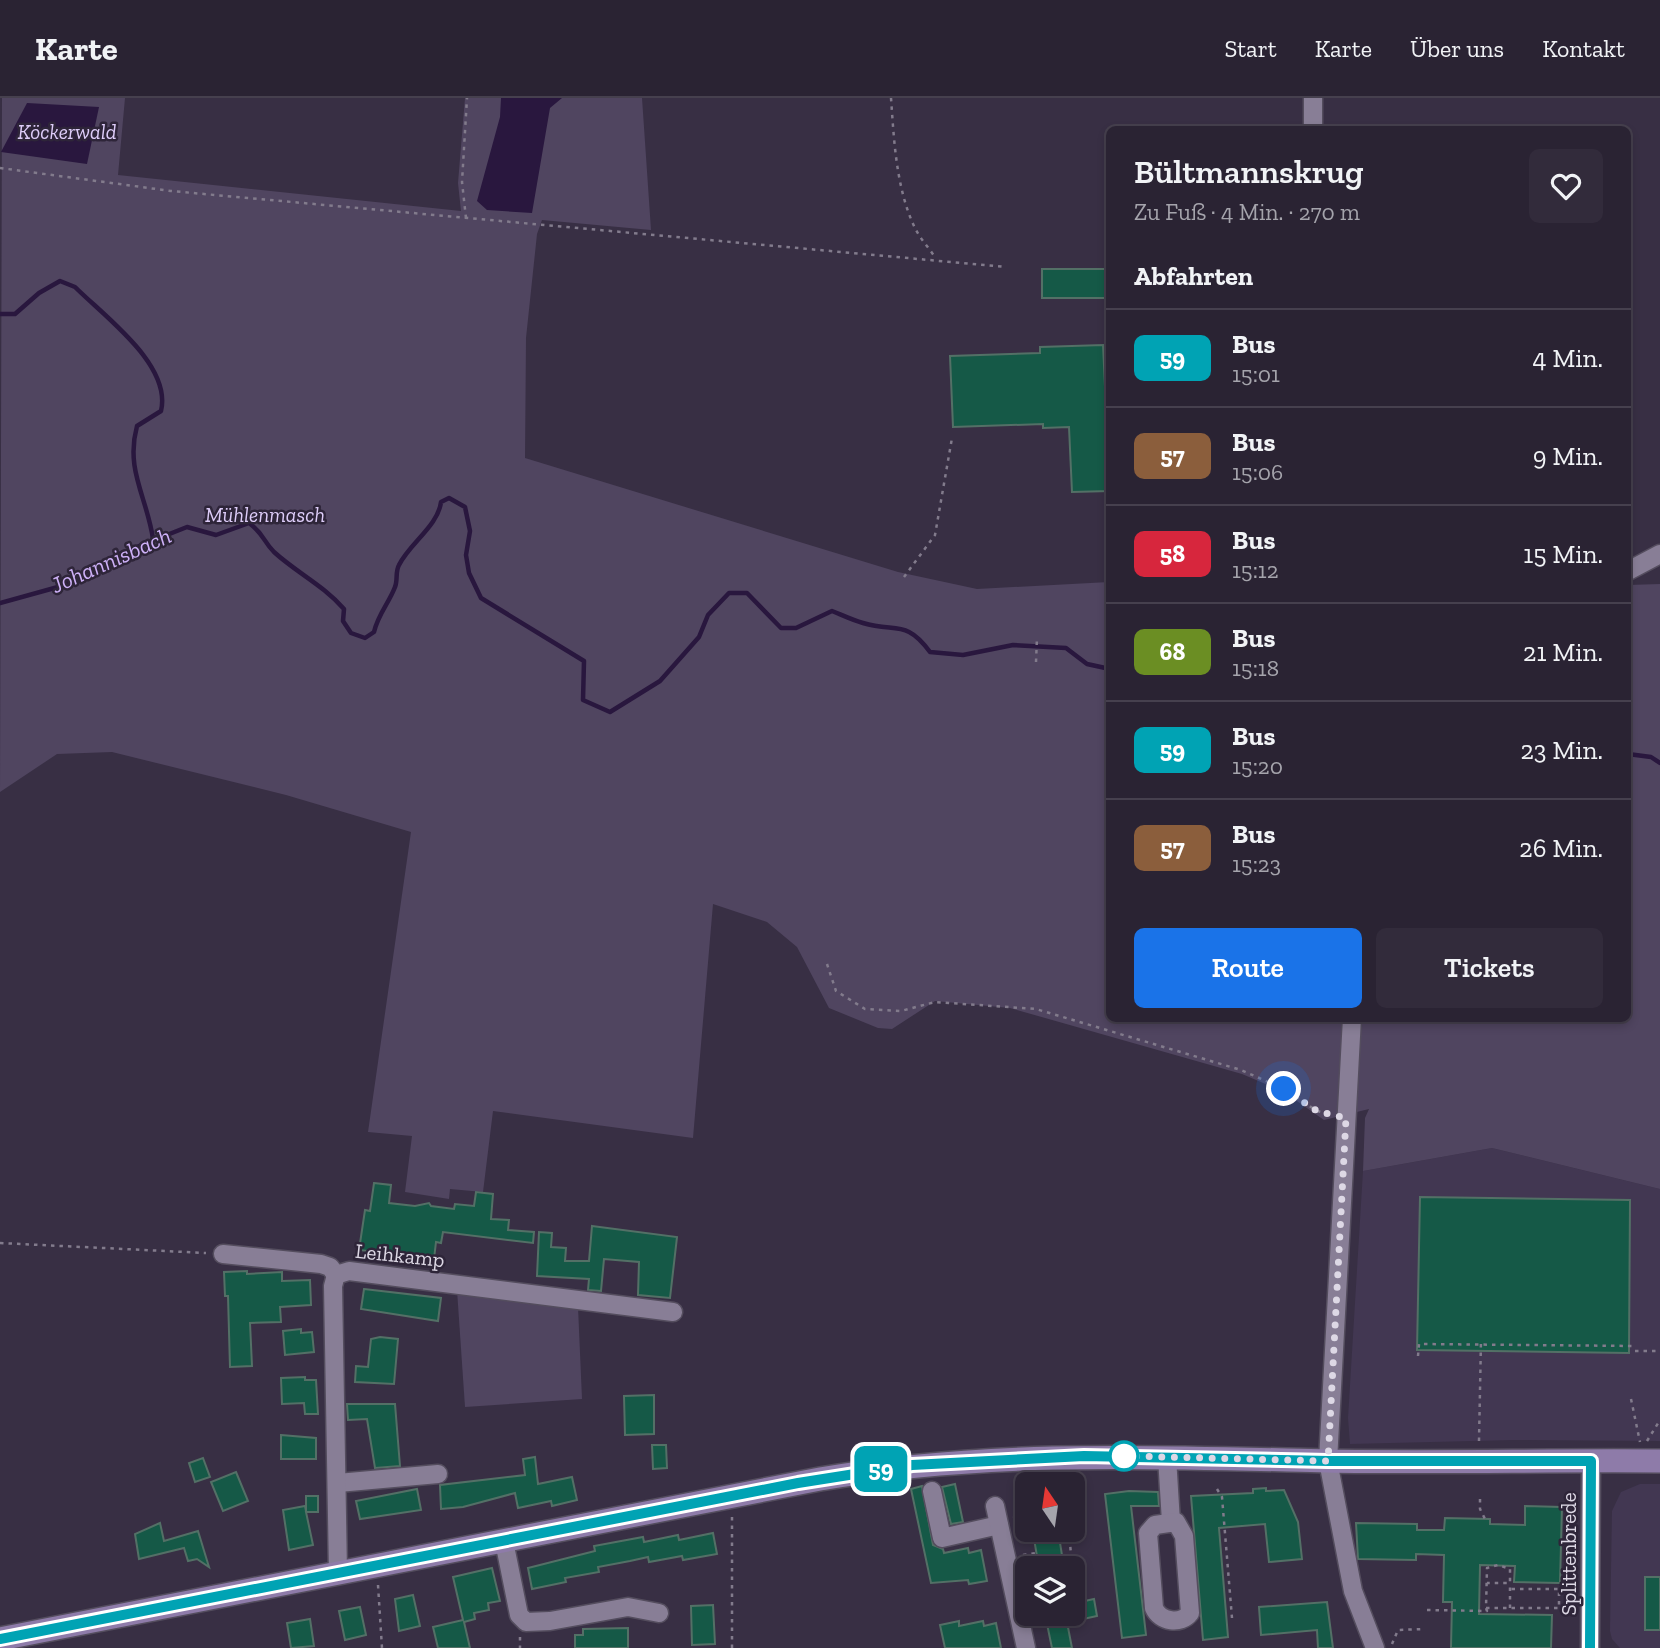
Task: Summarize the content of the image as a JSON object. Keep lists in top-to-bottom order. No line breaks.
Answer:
{"streets":{"street":["Leihkamp","Splittenbrede"]},"water":["Johannisbach"],"parks":["Köckerwald","Mühlenmasch"],"lines":["bus line 59"],"north":"top","page":{"header":"Karte","nav":["Start","Karte","Über uns","Kontakt"],"on_map":"59","heading":[["Bültmannskrug","Zu Fuß · 4 Min. · 270 m"],"Abfahrten"],"list":[{"mark":"59","name":"Bus","note":"15:01","value":"4 Min."},{"mark":"57","name":"Bus","note":"15:06","value":"9 Min."},{"mark":"58","name":"Bus","note":"15:12","value":"15 Min."},{"mark":"68","name":"Bus","note":"15:18","value":"21 Min."},{"mark":"59","name":"Bus","note":"15:20","value":"23 Min."},{"mark":"57","name":"Bus","note":"15:23","value":"26 Min."}],"buttons":["Route","Tickets"]}}
